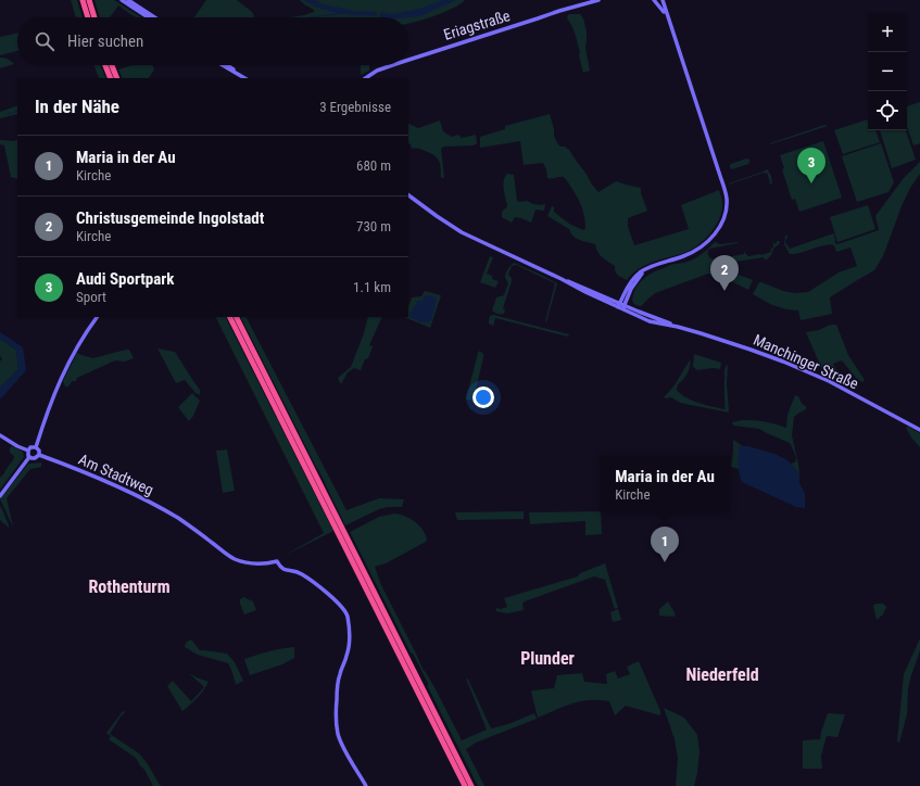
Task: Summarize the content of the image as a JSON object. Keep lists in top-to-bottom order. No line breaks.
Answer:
{"streets":{"street":["Eriagstraße","Manchinger Straße","Am Stadtweg"]},"districts":["Rothenturm","Plunder","Niederfeld"],"page":{"map_buttons":["+","−"],"search":"Hier suchen","heading":["In der Nähe","3 Ergebnisse"],"list":[{"mark":"1","name":"Maria in der Au","note":"Kirche","value":"680 m"},{"mark":"2","name":"Christusgemeinde Ingolstadt","note":"Kirche","value":"730 m"},{"mark":"3","name":"Audi Sportpark","note":"Sport","value":"1.1 km"}],"pins":["3","2","1"],"popup":["Maria in der Au","Kirche"]}}
